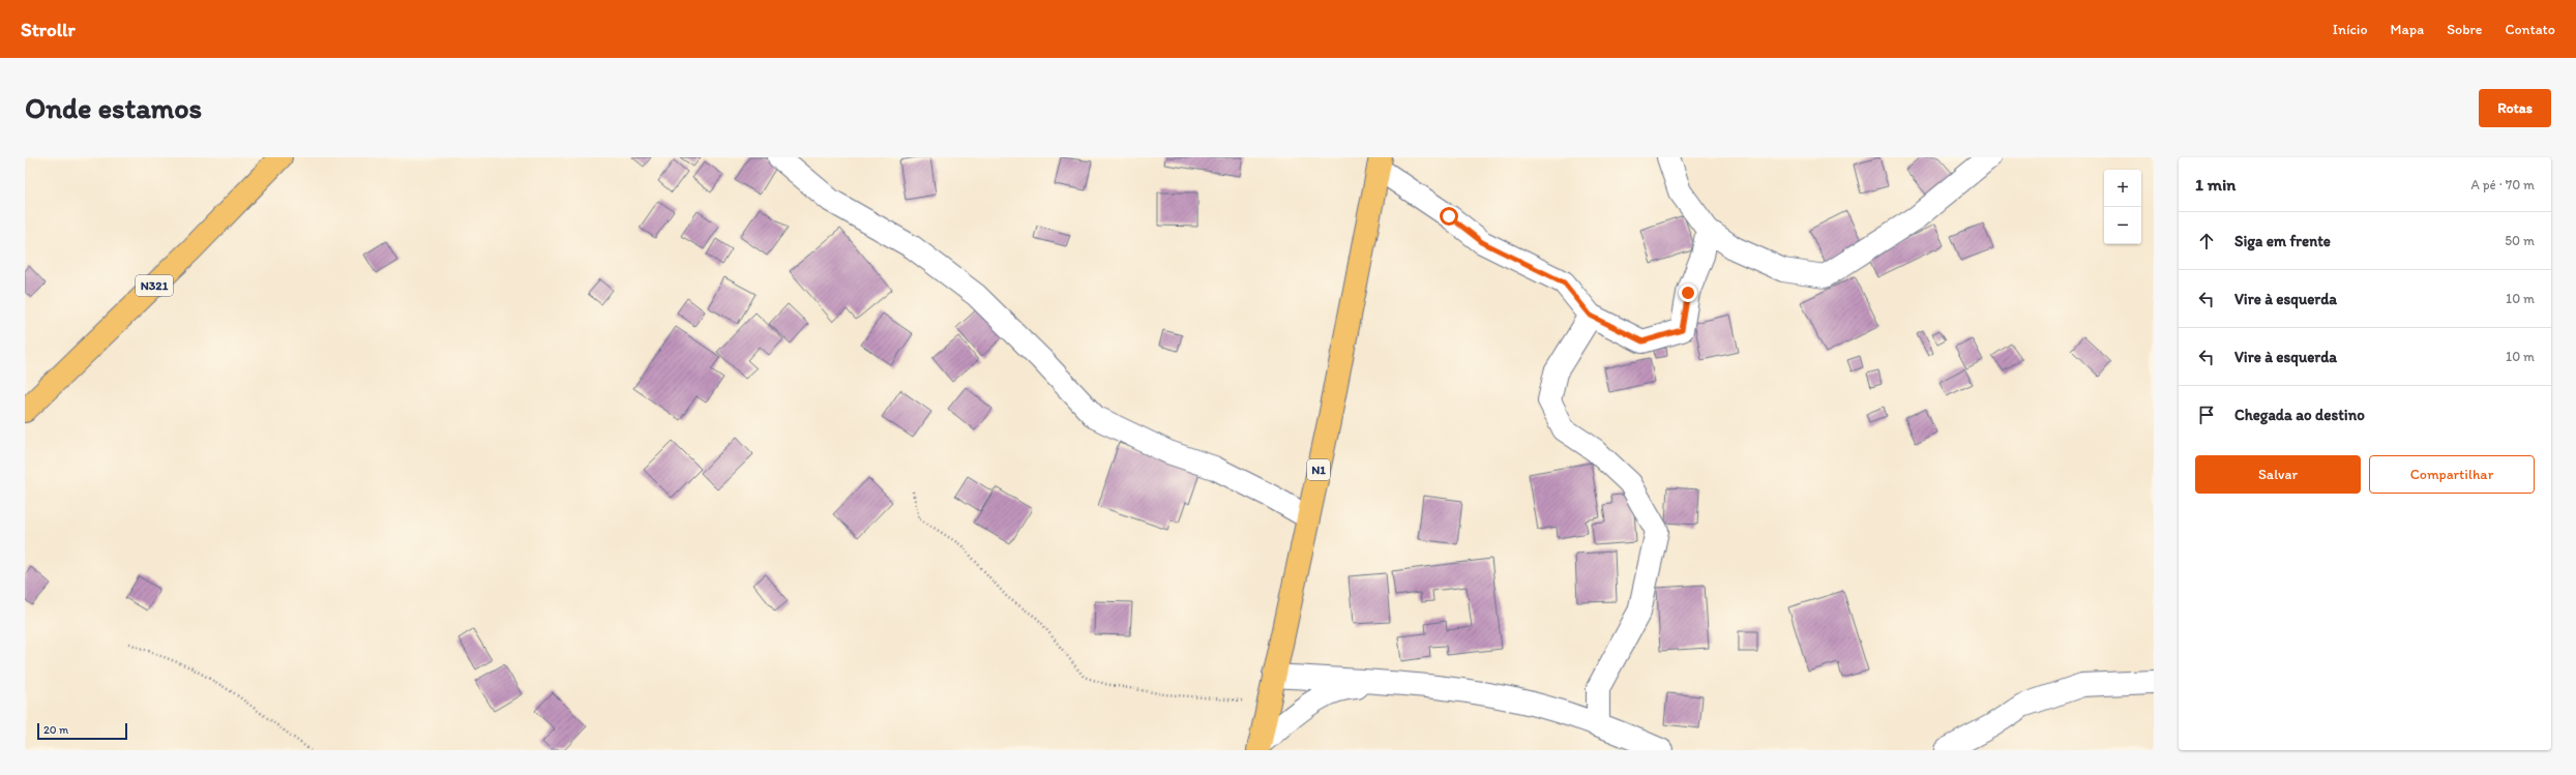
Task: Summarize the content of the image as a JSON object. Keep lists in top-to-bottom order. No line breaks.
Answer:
{"streets":{"main road":["N321","N1"]},"scale_bar":"20 m","page":{"header":"Strollr","nav":["Início","Mapa","Sobre","Contato"],"buttons":["Rotas",["Salvar","Compartilhar"]],"title":"Onde estamos","heading":["1 min","A pé · 70 m"],"map_buttons":["+","−"],"list":[["Siga em frente","50 m"],["Vire à esquerda","10 m"],["Vire à esquerda","10 m"],"Chegada ao destino"],"scale":"20 m"}}
